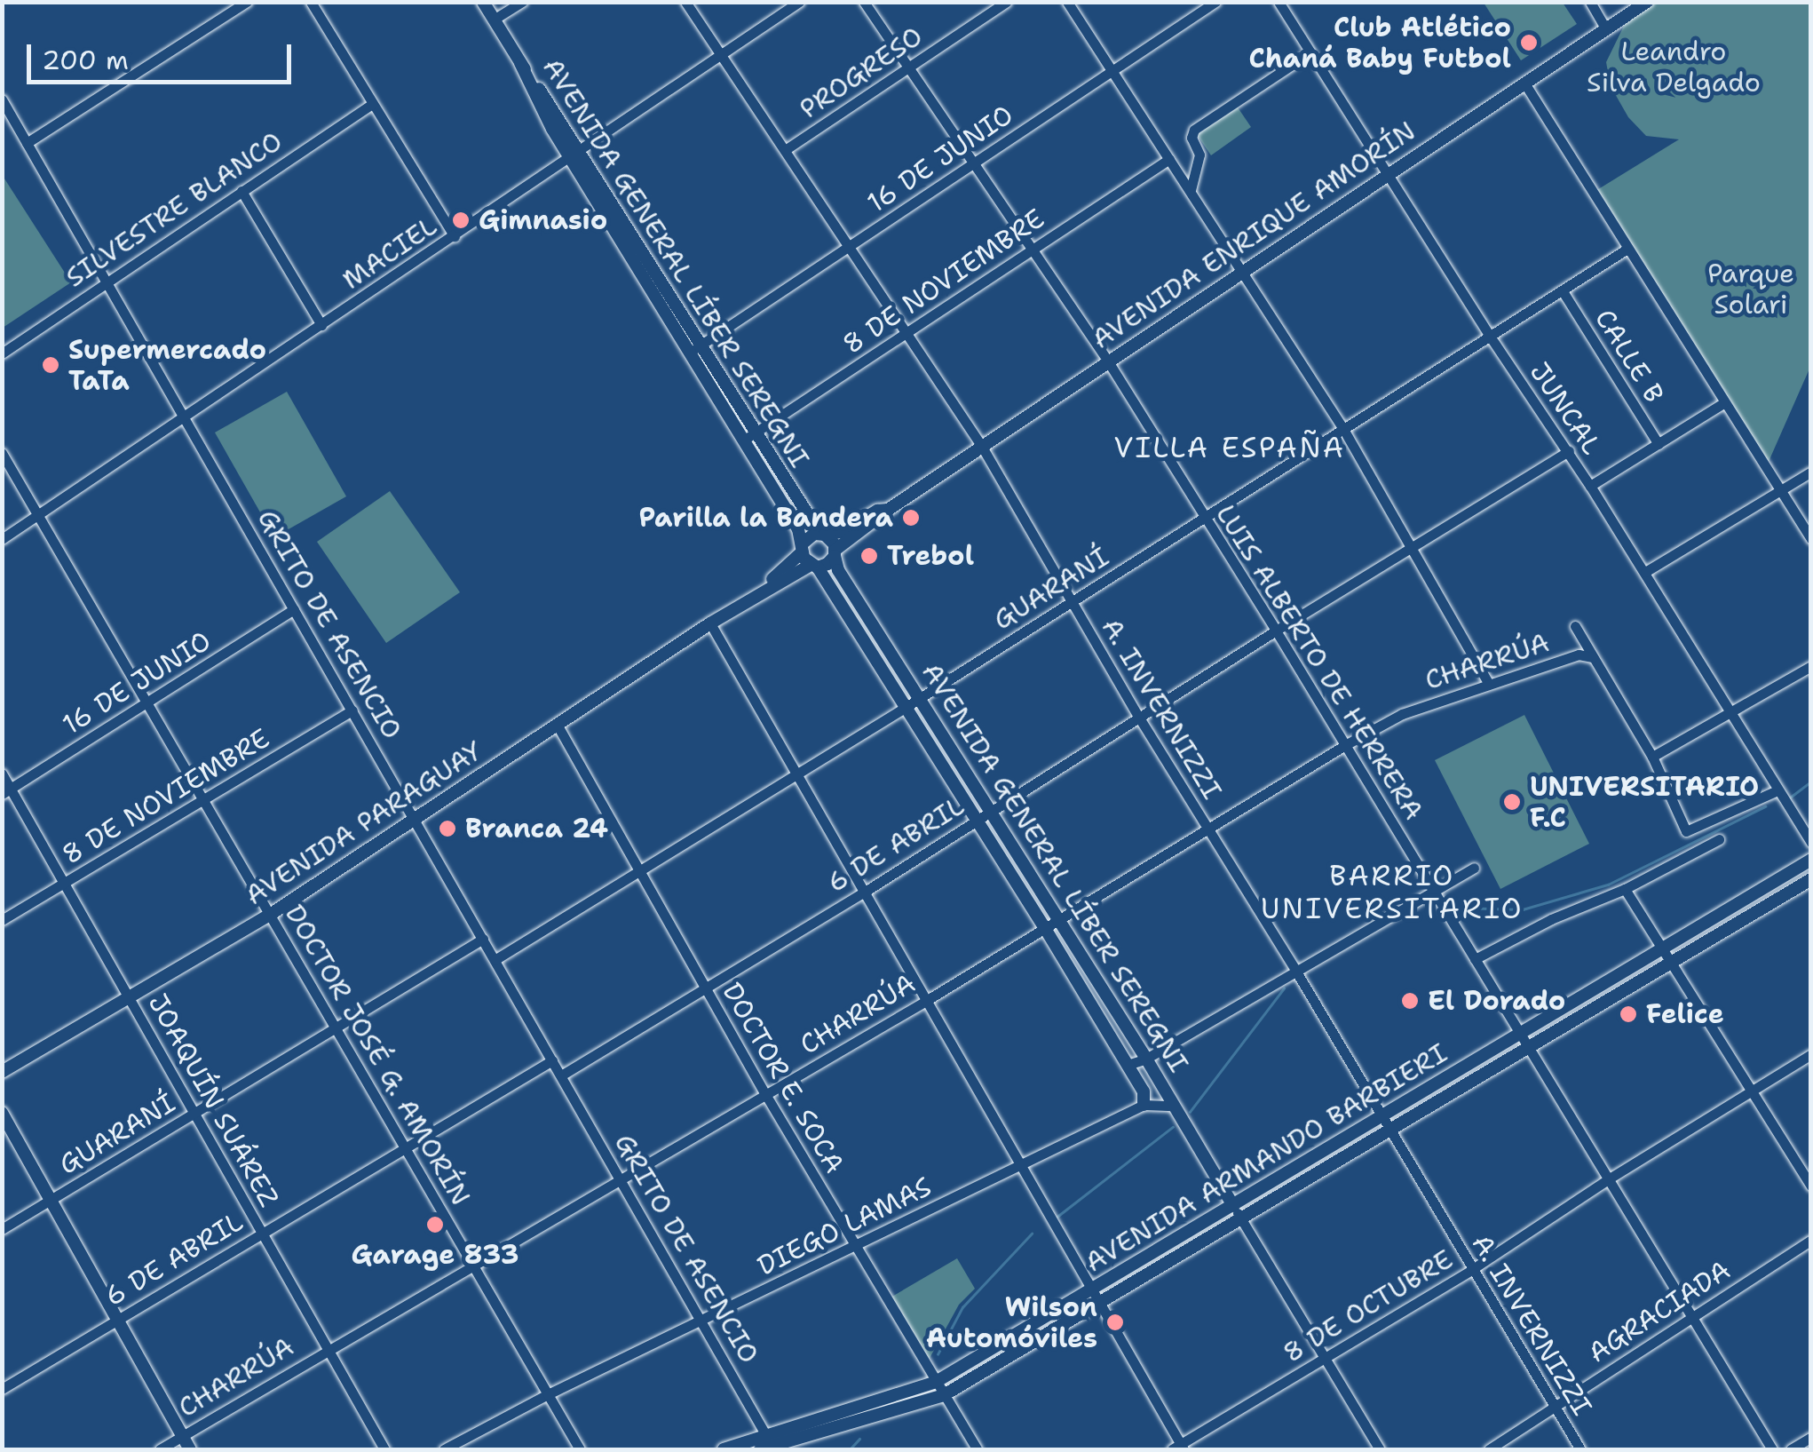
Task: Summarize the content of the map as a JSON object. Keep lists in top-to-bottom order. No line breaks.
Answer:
{"streets":{"street":["PROGRESO","16 DE JUNIO","SILVESTRE BLANCO","AVENIDA ENRIQUE AMORÍN","MACIEL","AVENIDA GENERAL LÍBER SEREGNI","8 DE NOVIEMBRE","CALLE B","JUNCAL","GUARANÍ","GRITO DE ASENCIO","CHARRÚA","LUIS ALBERTO DE HERRERA","A. INVERNIZZI","AVENIDA PARAGUAY","6 DE ABRIL","DOCTOR JOSÉ G. AMORÍN","DOCTOR E. SOCA","JOAQUÍN SUÁREZ","AVENIDA ARMANDO BARBIERI","DIEGO LAMAS","8 DE OCTUBRE","AGRACIADA"]},"crossings":[["PROGRESO","LUIS ALBERTO DE HERRERA"],["PROGRESO","A. INVERNIZZI"],["16 DE JUNIO","AVENIDA GENERAL LÍBER SEREGNI"],["16 DE JUNIO","GRITO DE ASENCIO"],["16 DE JUNIO","LUIS ALBERTO DE HERRERA"],["16 DE JUNIO","A. INVERNIZZI"],["16 DE JUNIO","DOCTOR JOSÉ G. AMORÍN"],["16 DE JUNIO","JOAQUÍN SUÁREZ"],["SILVESTRE BLANCO","GRITO DE ASENCIO"],["AVENIDA ENRIQUE AMORÍN","AVENIDA GENERAL LÍBER SEREGNI"],["AVENIDA ENRIQUE AMORÍN","JUNCAL"],["AVENIDA ENRIQUE AMORÍN","LUIS ALBERTO DE HERRERA"],["AVENIDA ENRIQUE AMORÍN","A. INVERNIZZI"],["AVENIDA ENRIQUE AMORÍN","AVENIDA PARAGUAY"],["MACIEL","AVENIDA GENERAL LÍBER SEREGNI"],["MACIEL","GRITO DE ASENCIO"],["MACIEL","A. INVERNIZZI"],["MACIEL","DOCTOR JOSÉ G. AMORÍN"],["AVENIDA GENERAL LÍBER SEREGNI","8 DE NOVIEMBRE"],["AVENIDA GENERAL LÍBER SEREGNI","GUARANÍ"],["AVENIDA GENERAL LÍBER SEREGNI","CHARRÚA"],["AVENIDA GENERAL LÍBER SEREGNI","AVENIDA PARAGUAY"],["AVENIDA GENERAL LÍBER SEREGNI","6 DE ABRIL"],["AVENIDA GENERAL LÍBER SEREGNI","AVENIDA ARMANDO BARBIERI"],["AVENIDA GENERAL LÍBER SEREGNI","DIEGO LAMAS"],["8 DE NOVIEMBRE","GRITO DE ASENCIO"],["8 DE NOVIEMBRE","LUIS ALBERTO DE HERRERA"],["8 DE NOVIEMBRE","A. INVERNIZZI"],["8 DE NOVIEMBRE","DOCTOR JOSÉ G. AMORÍN"],["8 DE NOVIEMBRE","JOAQUÍN SUÁREZ"],["CALLE B","GUARANÍ"],["JUNCAL","GUARANÍ"],["JUNCAL","6 DE ABRIL"],["GUARANÍ","GRITO DE ASENCIO"],["GUARANÍ","LUIS ALBERTO DE HERRERA"],["GUARANÍ","A. INVERNIZZI"],["GUARANÍ","DOCTOR JOSÉ G. AMORÍN"],["GUARANÍ","DOCTOR E. SOCA"],["GUARANÍ","JOAQUÍN SUÁREZ"],["GRITO DE ASENCIO","CHARRÚA"],["GRITO DE ASENCIO","AVENIDA PARAGUAY"],["GRITO DE ASENCIO","6 DE ABRIL"],["GRITO DE ASENCIO","AVENIDA ARMANDO BARBIERI"],["GRITO DE ASENCIO","DIEGO LAMAS"],["CHARRÚA","LUIS ALBERTO DE HERRERA"],["CHARRÚA","A. INVERNIZZI"],["CHARRÚA","DOCTOR JOSÉ G. AMORÍN"],["CHARRÚA","DOCTOR E. SOCA"],["CHARRÚA","JOAQUÍN SUÁREZ"],["LUIS ALBERTO DE HERRERA","6 DE ABRIL"],["LUIS ALBERTO DE HERRERA","AVENIDA ARMANDO BARBIERI"],["LUIS ALBERTO DE HERRERA","8 DE OCTUBRE"],["LUIS ALBERTO DE HERRERA","AGRACIADA"],["A. INVERNIZZI","6 DE ABRIL"],["A. INVERNIZZI","AVENIDA ARMANDO BARBIERI"],["A. INVERNIZZI","8 DE OCTUBRE"],["A. INVERNIZZI","AGRACIADA"],["AVENIDA PARAGUAY","DOCTOR JOSÉ G. AMORÍN"],["AVENIDA PARAGUAY","DOCTOR E. SOCA"],["AVENIDA PARAGUAY","JOAQUÍN SUÁREZ"],["6 DE ABRIL","DOCTOR JOSÉ G. AMORÍN"],["6 DE ABRIL","DOCTOR E. SOCA"],["6 DE ABRIL","JOAQUÍN SUÁREZ"],["DOCTOR JOSÉ G. AMORÍN","DIEGO LAMAS"],["DOCTOR E. SOCA","AVENIDA ARMANDO BARBIERI"],["DOCTOR E. SOCA","DIEGO LAMAS"]],"districts":["VILLA ESPAÑA","BARRIO UNIVERSITARIO"],"parks":["Leandro Silva Delgado","Parque Solari"],"places":["Club Atlético Chaná Baby Futbol","Gimnasio","Supermercado TaTa","Parilla la Bandera","Trebol","UNIVERSITARIO F.C","Branca 24","El Dorado","Felice","Garage 833","Wilson Automóviles"],"scale_bar":"200 m"}
